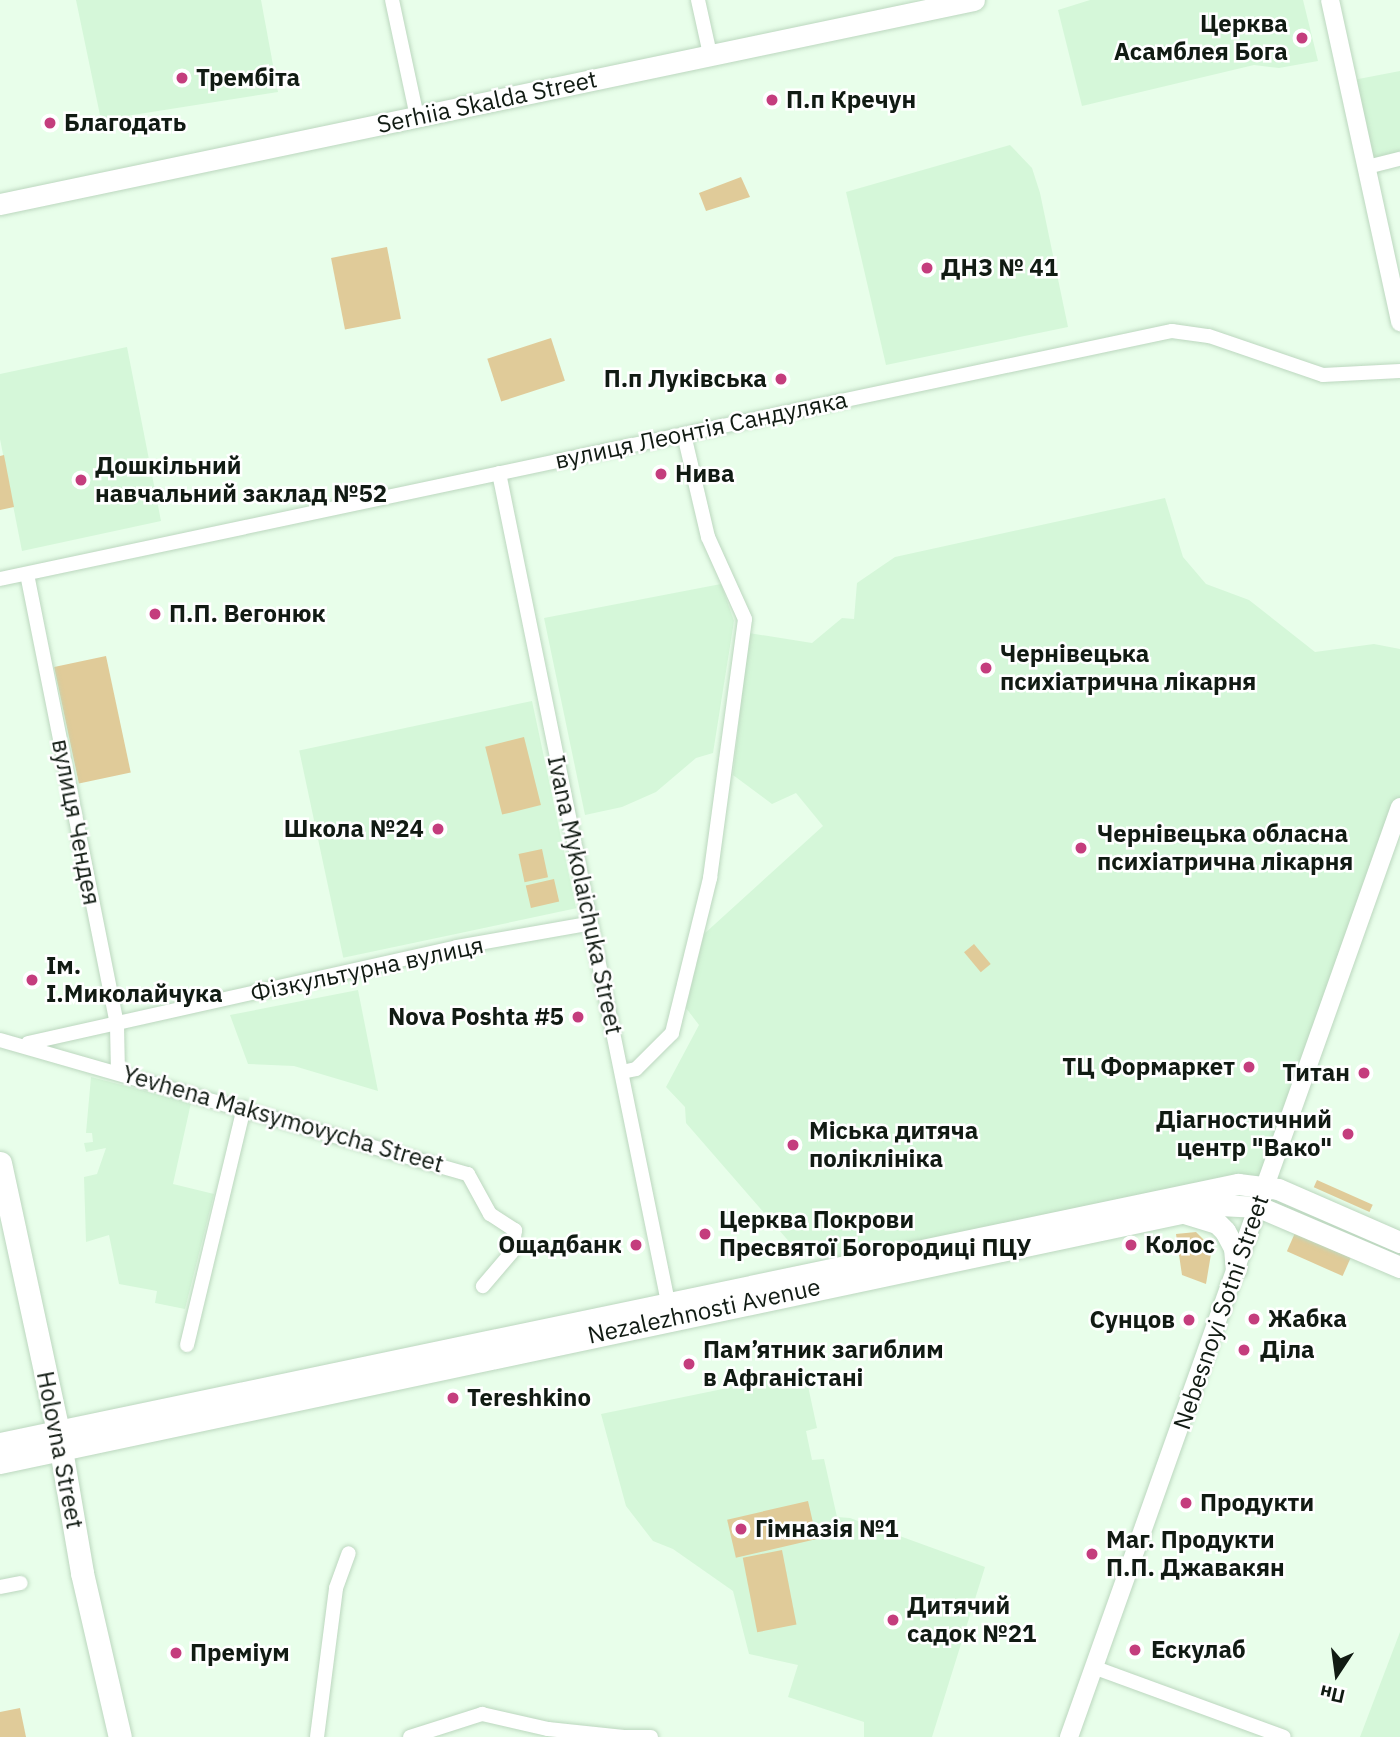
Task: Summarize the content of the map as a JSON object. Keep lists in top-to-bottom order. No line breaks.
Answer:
{"streets":{"main road":["Serhiia Skalda Street","Nezalezhnosti Avenue","Holovna Street"],"street":["вулиця Леонтія Сандуляка","вулиця Чендея","Ivana Mykolaichuka Street","Фізкультурна вулиця","Yevhena Maksymovycha Street","Nebesnoyi Sotni Street"]},"crossings":[["вулиця Леонтія Сандуляка","вулиця Чендея"],["вулиця Леонтія Сандуляка","Ivana Mykolaichuka Street"],["вулиця Чендея","Фізкультурна вулиця"],["вулиця Чендея","Yevhena Maksymovycha Street"],["Ivana Mykolaichuka Street","Фізкультурна вулиця"],["Ivana Mykolaichuka Street","Nezalezhnosti Avenue"],["Фізкультурна вулиця","Yevhena Maksymovycha Street"],["Nezalezhnosti Avenue","Nebesnoyi Sotni Street"],["Nezalezhnosti Avenue","Holovna Street"]],"places":["Церква Асамблея Бога","Трембіта","П.п Кречун","Благодать","ДНЗ № 41","П.п Луківська","Нива","Дошкільний навчальний заклад №52","П.П. Вегонюк","Чернівецька психіатрична лікарня","Школа №24","Чернівецька обласна психіатрична лікарня","Ім. І.Миколайчука","Nova Poshta #5","ТЦ Формаркет","Титан","Діагностичний центр \"Вако\"","Міська дитяча поліклініка","Церква Покрови Пресвятої Богородиці ПЦУ","Ощадбанк","Колос","Жабка","Сунцов","Діла","Пам’ятник загиблим в Афганістані","Tereshkino","Продукти","Гімназія №1","Маг. Продукти П.П. Джавакян","Дитячий садок №21","Ескулаб","Преміум"],"north":"bottom"}
